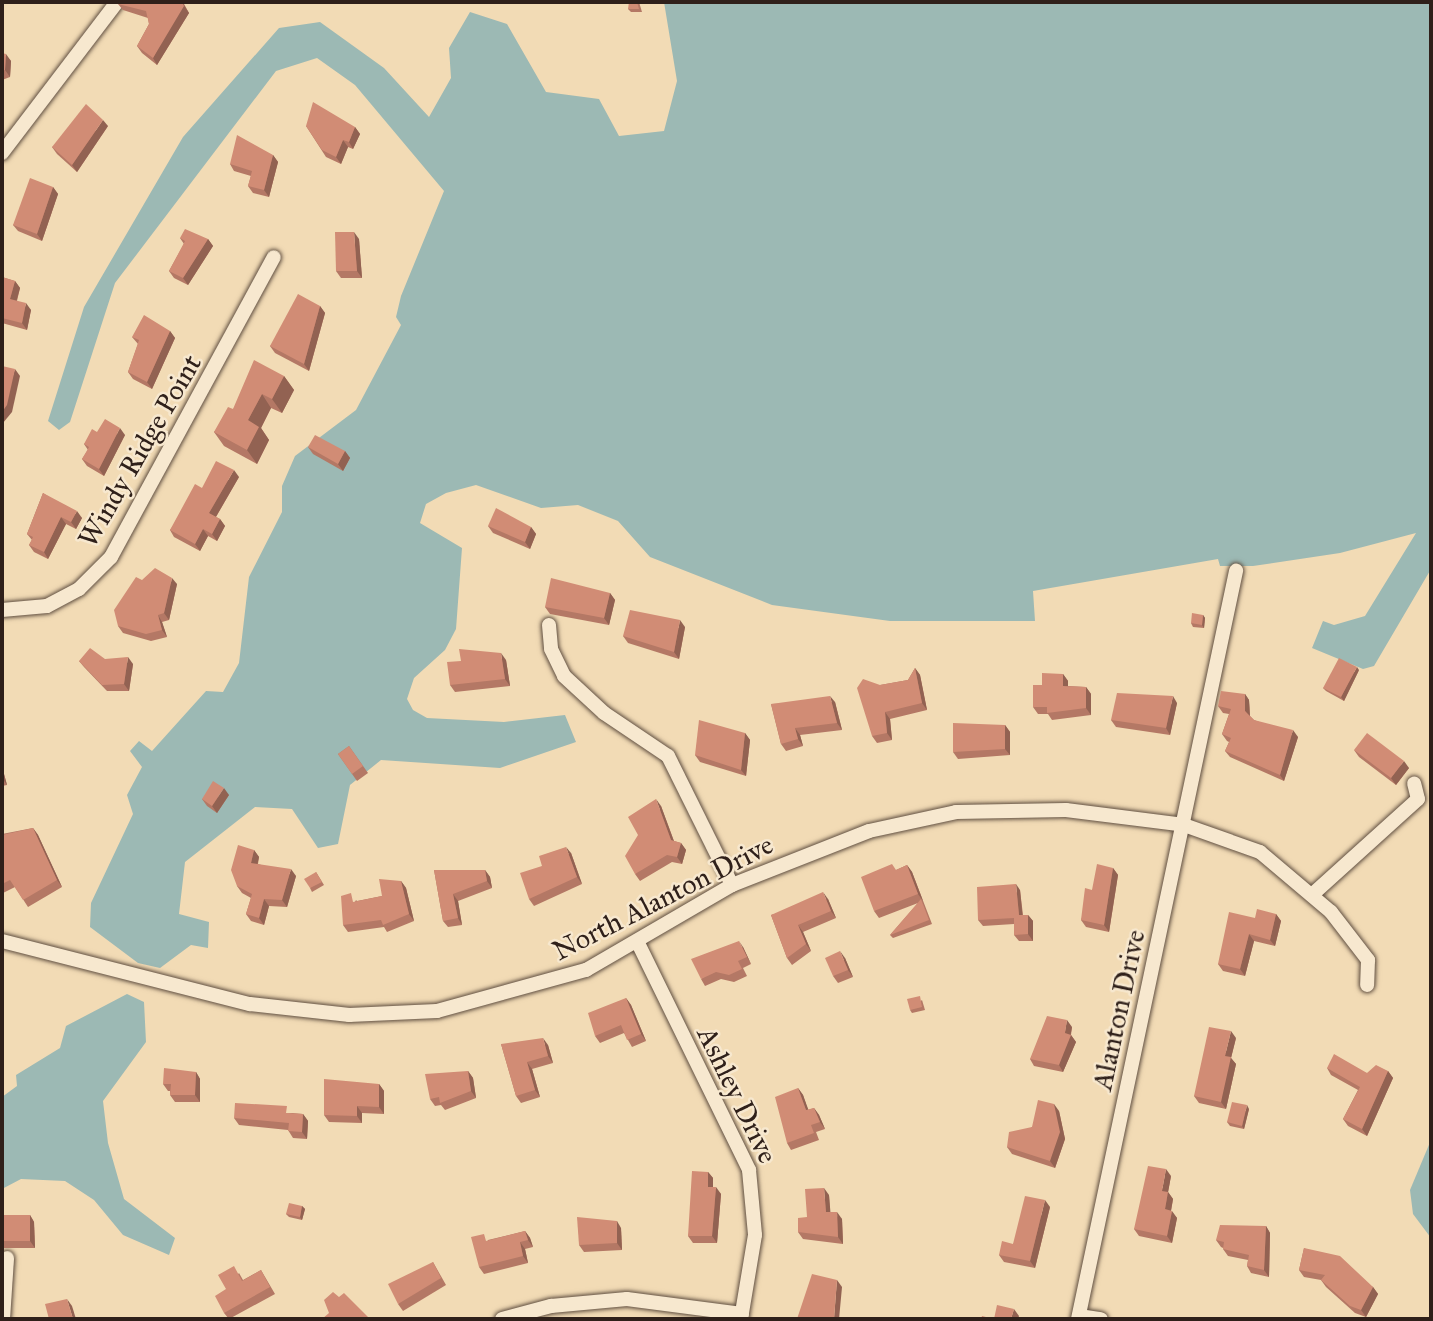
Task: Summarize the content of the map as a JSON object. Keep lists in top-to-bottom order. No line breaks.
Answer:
{"streets":{"street":["Windy Ridge Point","North Alanton Drive","Alanton Drive","Ashley Drive"]},"crossings":[["North Alanton Drive","Alanton Drive"],["North Alanton Drive","Ashley Drive"]]}
